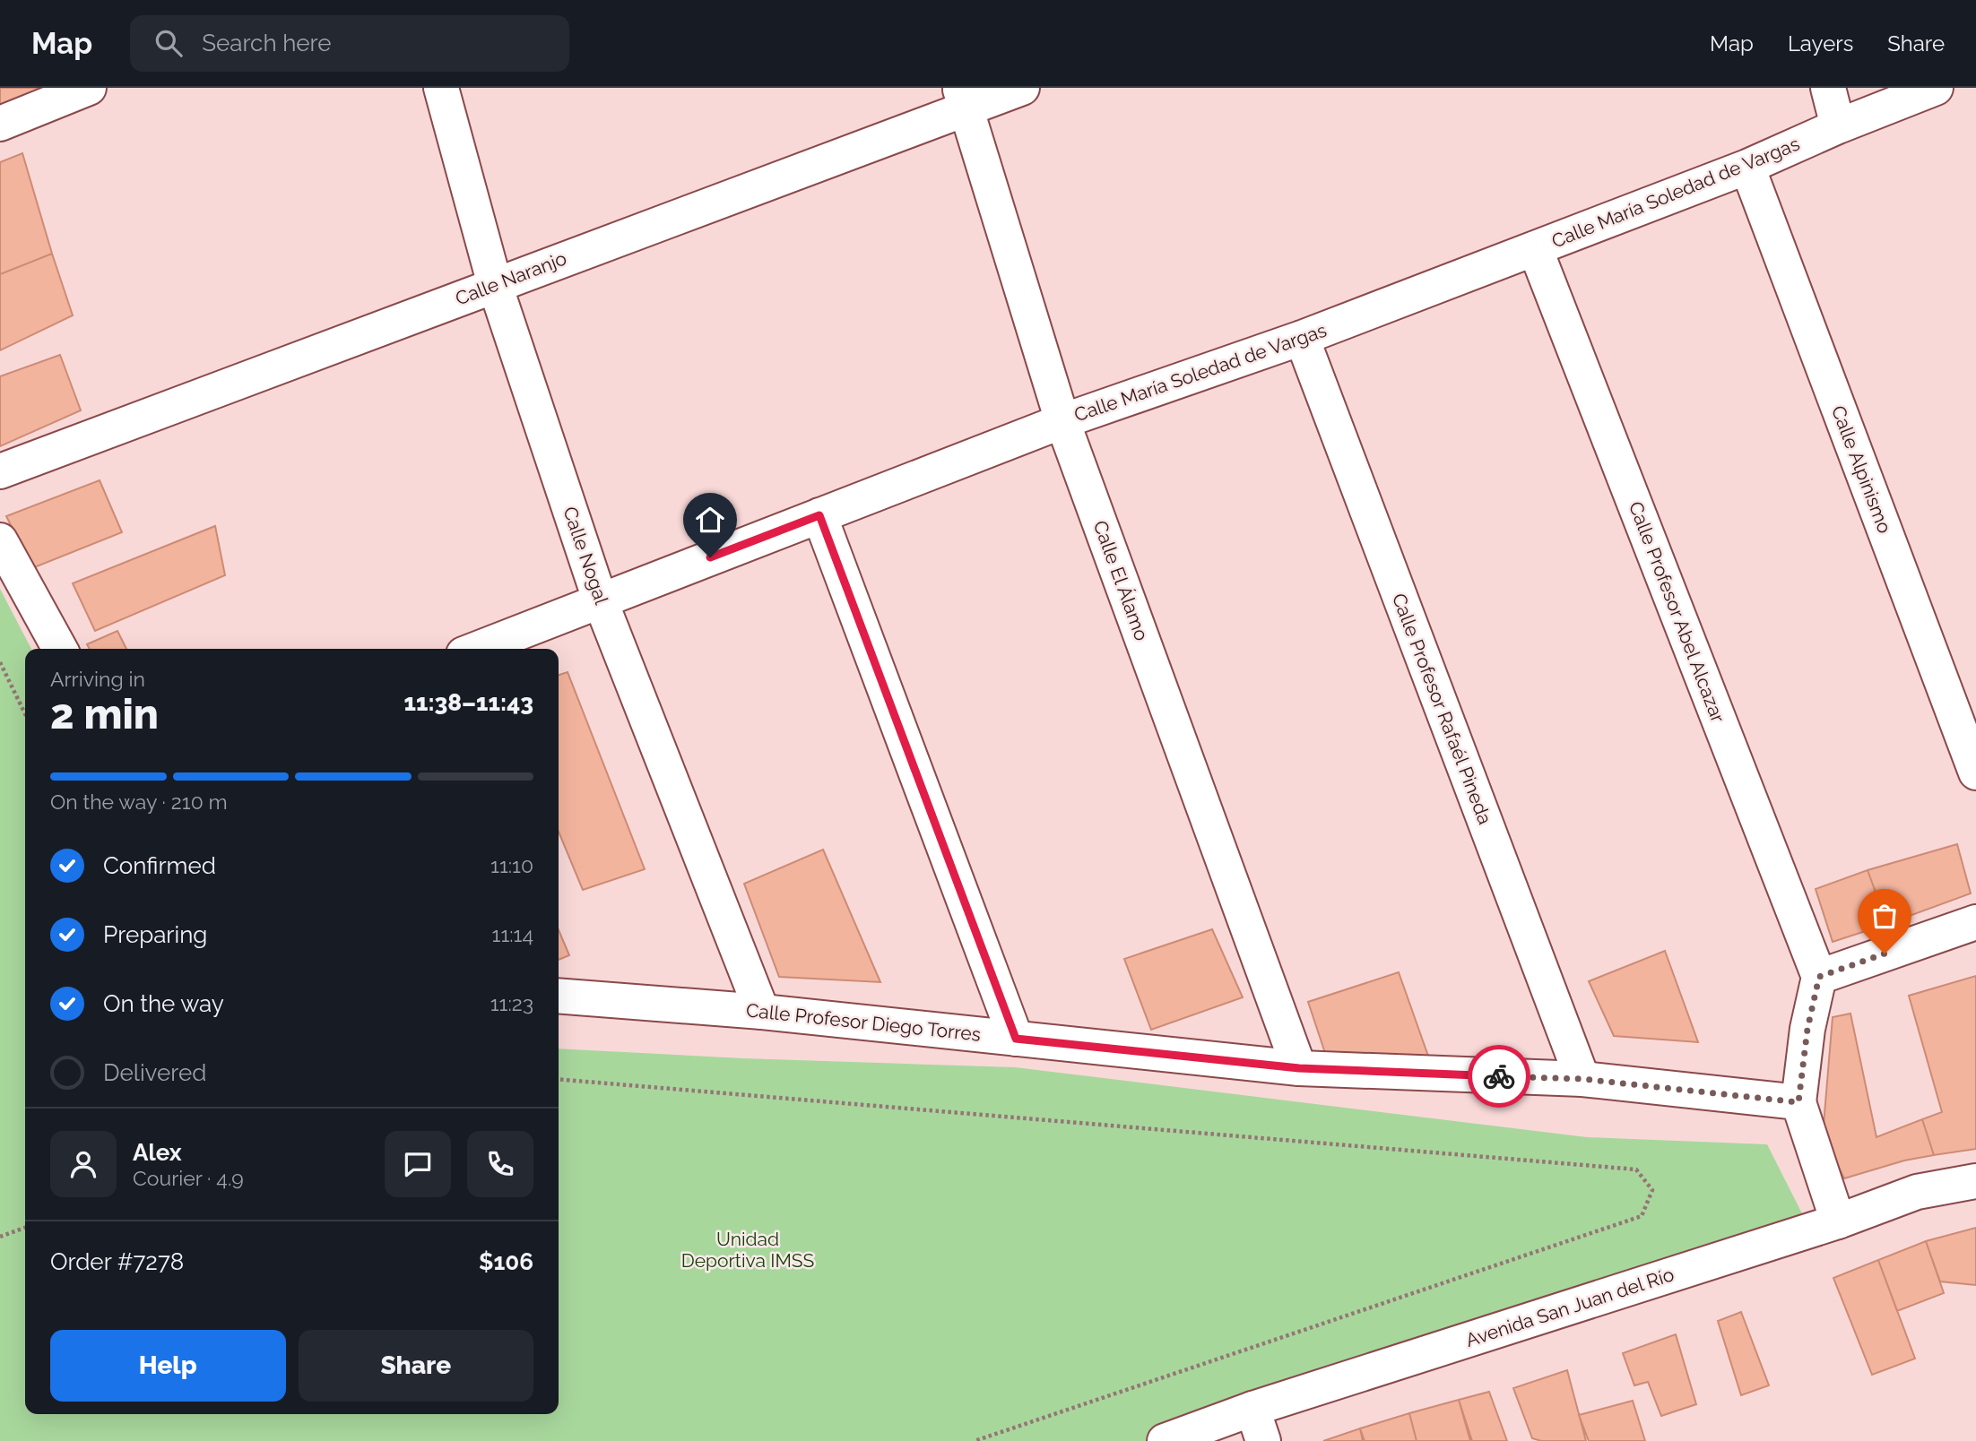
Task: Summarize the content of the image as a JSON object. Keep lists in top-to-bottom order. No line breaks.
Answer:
{"streets":{"street":["Calle María Soledad de Vargas","Calle Naranjo","Calle Alpinismo","Calle Nogal","Calle El Álamo","Calle Profesor Abel Alcazar","Calle Profesor Rafaél Pineda","Calle Profesor Diego Torres","Avenida San Juan del Río"]},"crossings":[["Calle María Soledad de Vargas","Calle Alpinismo"],["Calle María Soledad de Vargas","Calle Nogal"],["Calle María Soledad de Vargas","Calle El Álamo"],["Calle María Soledad de Vargas","Calle Profesor Abel Alcazar"],["Calle María Soledad de Vargas","Calle Profesor Rafaél Pineda"],["Calle Naranjo","Calle Nogal"],["Calle Naranjo","Calle El Álamo"],["Calle Nogal","Calle Profesor Diego Torres"],["Calle El Álamo","Calle Profesor Diego Torres"],["Calle Profesor Rafaél Pineda","Calle Profesor Diego Torres"]],"parks":["Unidad Deportiva IMSS"],"page":{"header":"Map","search":"Search here","nav":["Map","Layers","Share"],"heading":["2 min","Arriving in","11:38–11:43"],"panel":["Alex","Courier · 4.9","Order #7278","$106"],"bar":"On the way · 210 m","list":[["Confirmed","11:10"],["Preparing","11:14"],["On the way","11:23"],"Delivered"],"buttons":["Help","Share"]}}
